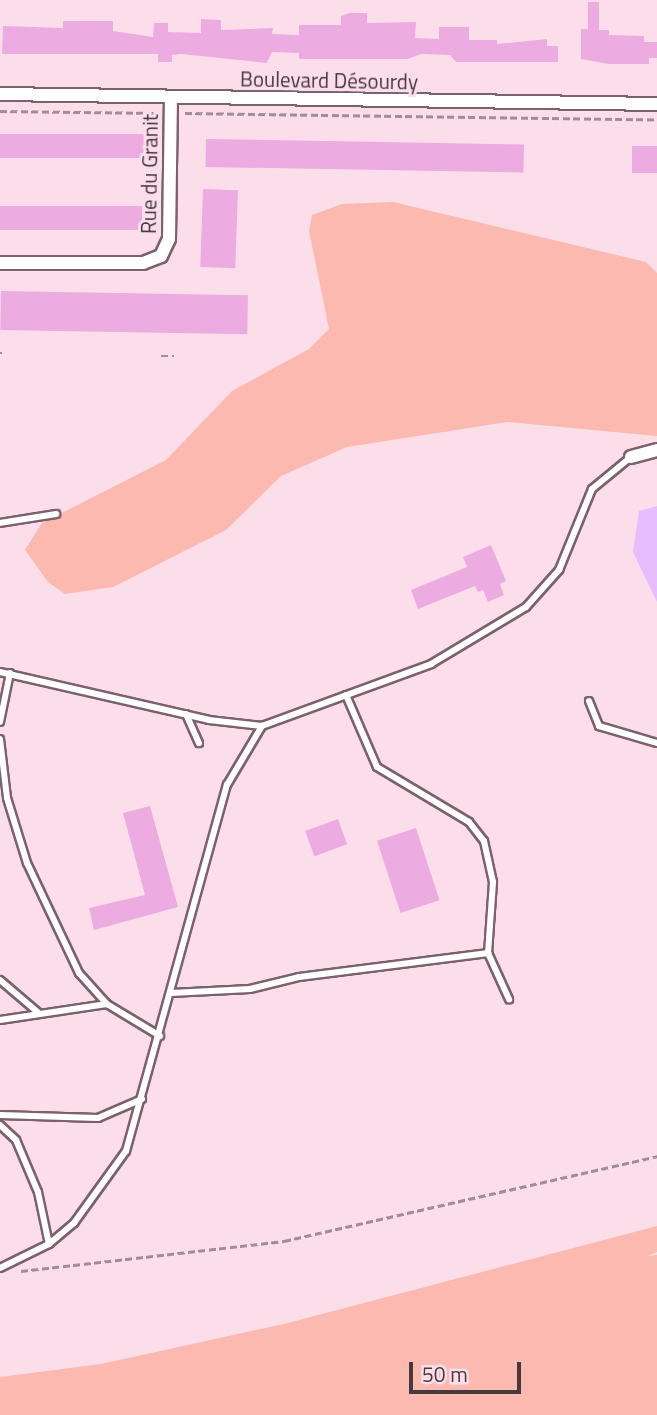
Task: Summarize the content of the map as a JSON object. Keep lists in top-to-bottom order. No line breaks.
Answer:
{"streets":{"street":["Boulevard Désourdy","Rue du Granit"]},"crossings":[["Boulevard Désourdy","Rue du Granit"]],"scale_bar":"50 m"}
